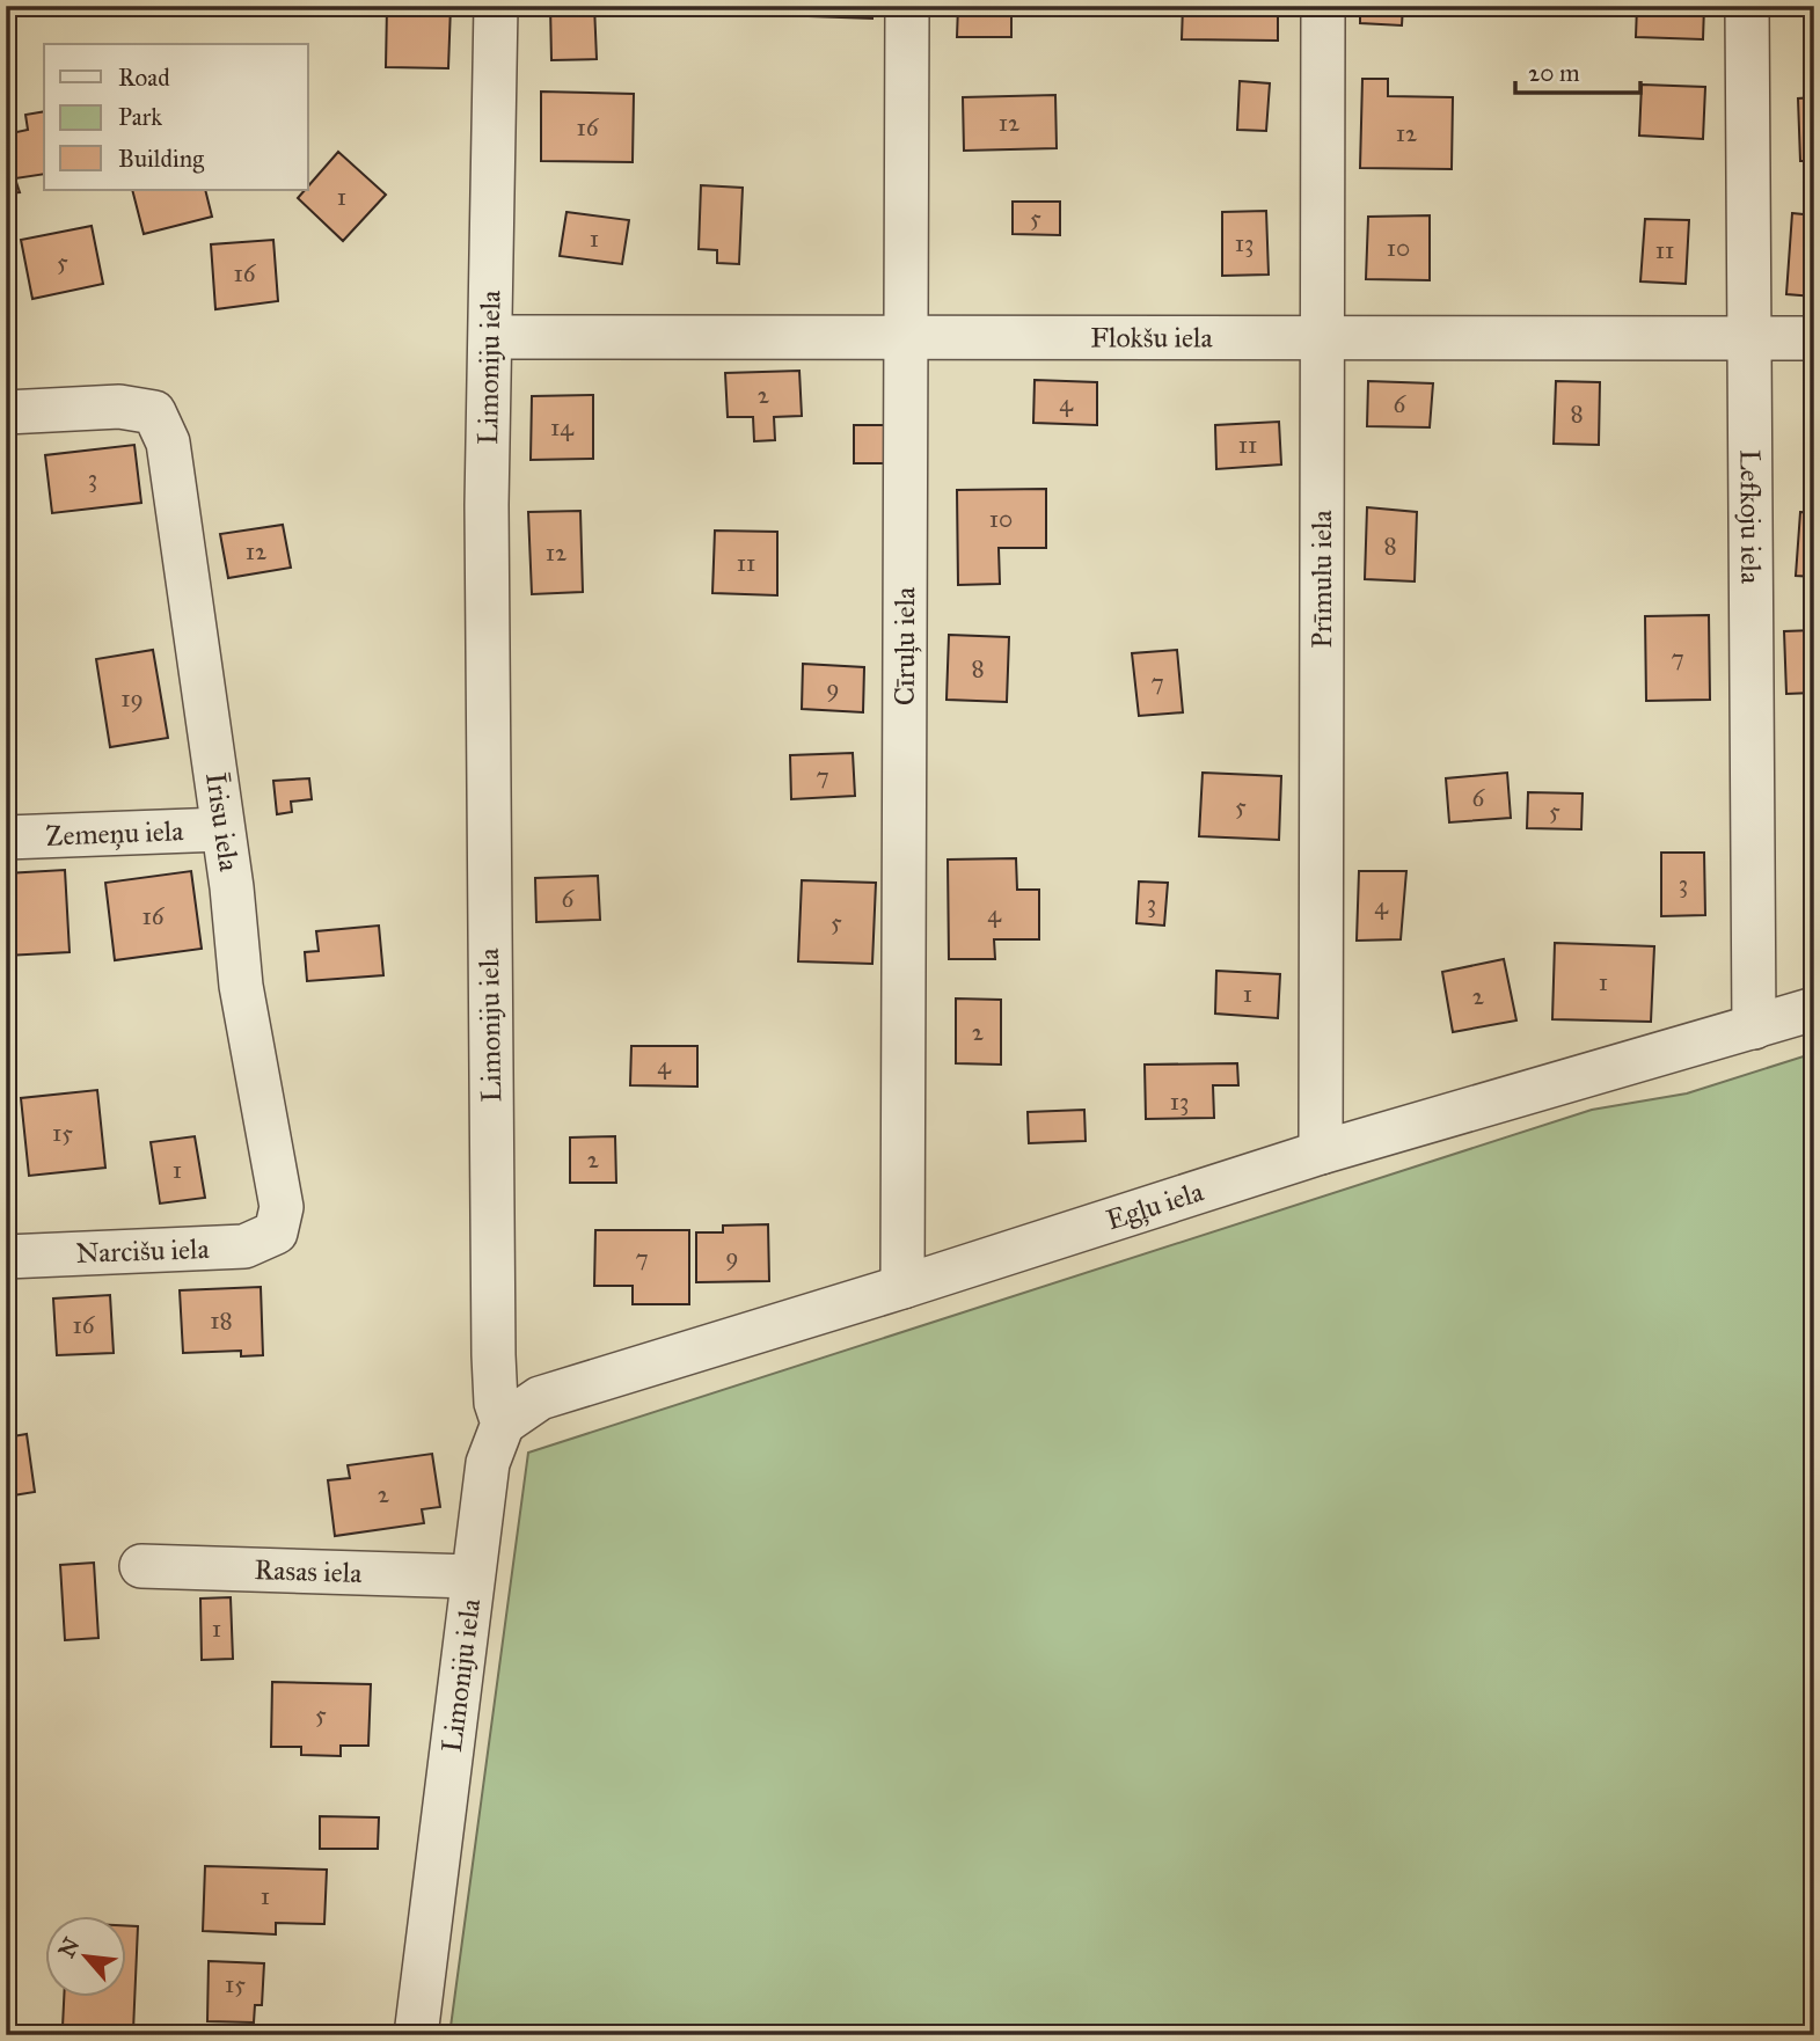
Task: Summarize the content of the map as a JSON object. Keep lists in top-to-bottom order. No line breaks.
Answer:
{"streets":{"street":["Flokšu iela","Limoniju iela","Lefkoju iela","Prīmulu iela","Cīruļu iela","Īrisu iela","Zemeņu iela","Egļu iela","Narcišu iela","Rasas iela"]},"crossings":[["Flokšu iela","Limoniju iela"],["Flokšu iela","Lefkoju iela"],["Flokšu iela","Prīmulu iela"],["Flokšu iela","Cīruļu iela"],["Limoniju iela","Egļu iela"],["Limoniju iela","Rasas iela"],["Lefkoju iela","Egļu iela"],["Prīmulu iela","Egļu iela"],["Cīruļu iela","Egļu iela"],["Īrisu iela","Zemeņu iela"],["Īrisu iela","Narcišu iela"]],"house_numbers":["12","16","12","1","5","1","13","10","11","5","16","2","4","6","8","14","11","3","10","8","12","12","11","7","8","7","9","19","7","6","5","5","3","6","3","4","4","16","5","1","1","2","2","4","13","15","2","1","9","7","18","16","2","1","5","1","15"],"legend":["Road","Park","Building"],"scale_bar":"20 m","north":"top left"}
